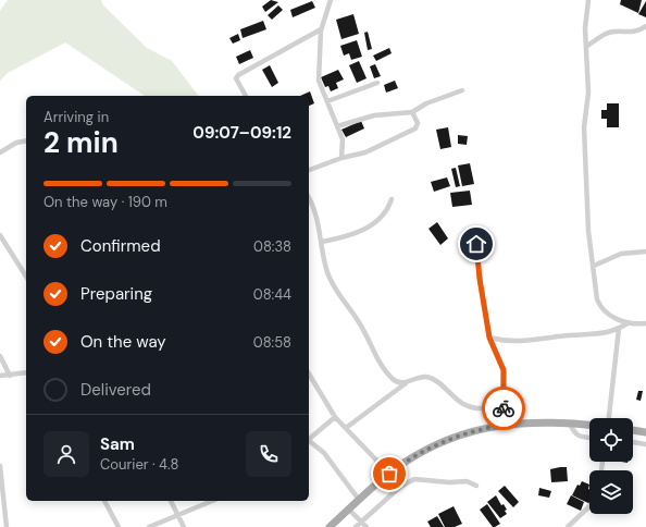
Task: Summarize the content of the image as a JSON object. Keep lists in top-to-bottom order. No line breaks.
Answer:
{"page":{"heading":["2 min","Arriving in","09:07–09:12"],"panel":["Sam","Courier · 4.8"],"bar":"On the way · 190 m","list":[["Confirmed","08:38"],["Preparing","08:44"],["On the way","08:58"],"Delivered"]}}
